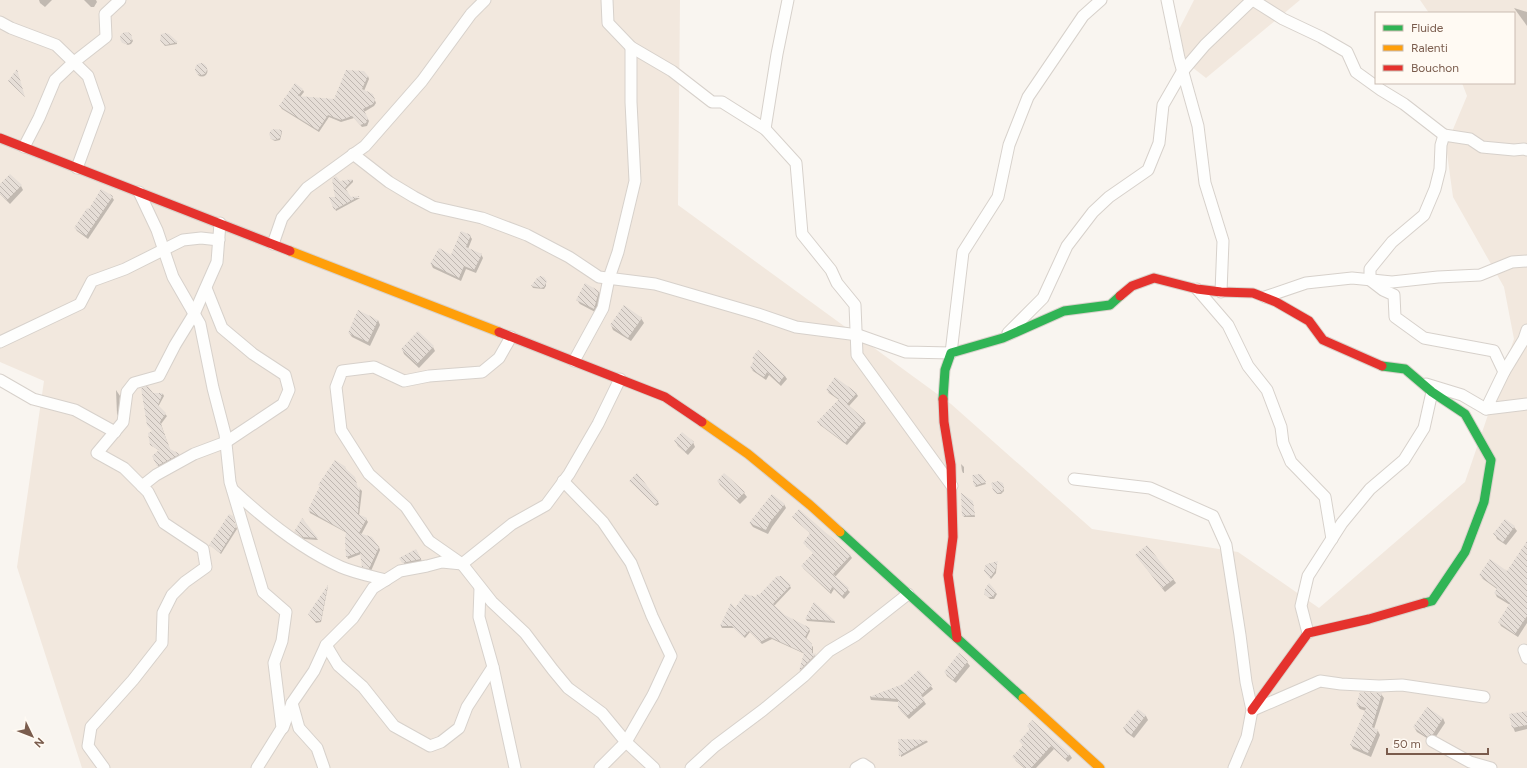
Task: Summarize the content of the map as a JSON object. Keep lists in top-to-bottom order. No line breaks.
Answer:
{"legend":["Fluide","Ralenti","Bouchon"],"scale_bar":"50 m","north":"bottom right"}
